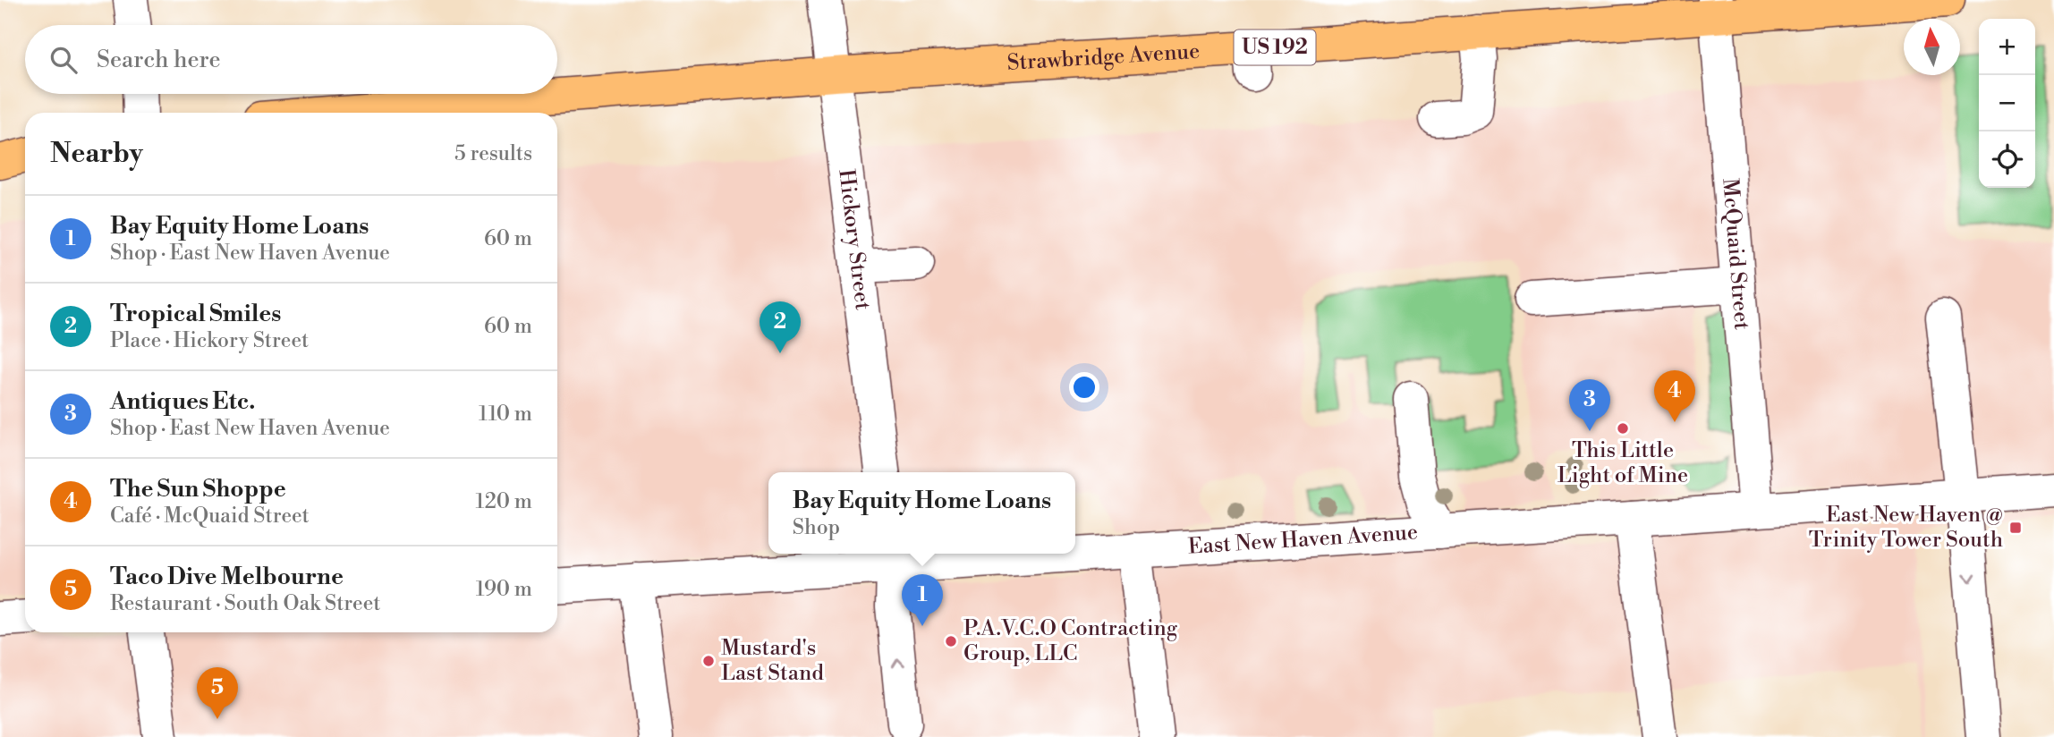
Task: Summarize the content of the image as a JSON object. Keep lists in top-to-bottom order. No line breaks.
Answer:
{"streets":{"main road":["US 192","Strawbridge Avenue"],"street":["Hickory Street","McQuaid Street","East New Haven Avenue"]},"crossings":[["Strawbridge Avenue","Hickory Street"],["Strawbridge Avenue","McQuaid Street"],["McQuaid Street","East New Haven Avenue"]],"places":{"other":["This Little Light of Mine","P.A.V.C.O Contracting Group, LLC","Mustard's Last Stand"],"transit":["East New Haven @ Trinity Tower South"]},"north":"top","page":{"map_buttons":["+","−"],"search":"Search here","heading":["Nearby","5 results"],"list":[{"mark":"1","name":"Bay Equity Home Loans","note":"Shop · East New Haven Avenue","value":"60 m"},{"mark":"2","name":"Tropical Smiles","note":"Place · Hickory Street","value":"60 m"},{"mark":"3","name":"Antiques Etc.","note":"Shop · East New Haven Avenue","value":"110 m"},{"mark":"4","name":"The Sun Shoppe","note":"Café · McQuaid Street","value":"120 m"},{"mark":"5","name":"Taco Dive Melbourne","note":"Restaurant · South Oak Street","value":"190 m"}],"pins":["2","4","3","1","5"],"popup":["Bay Equity Home Loans","Shop"]}}
